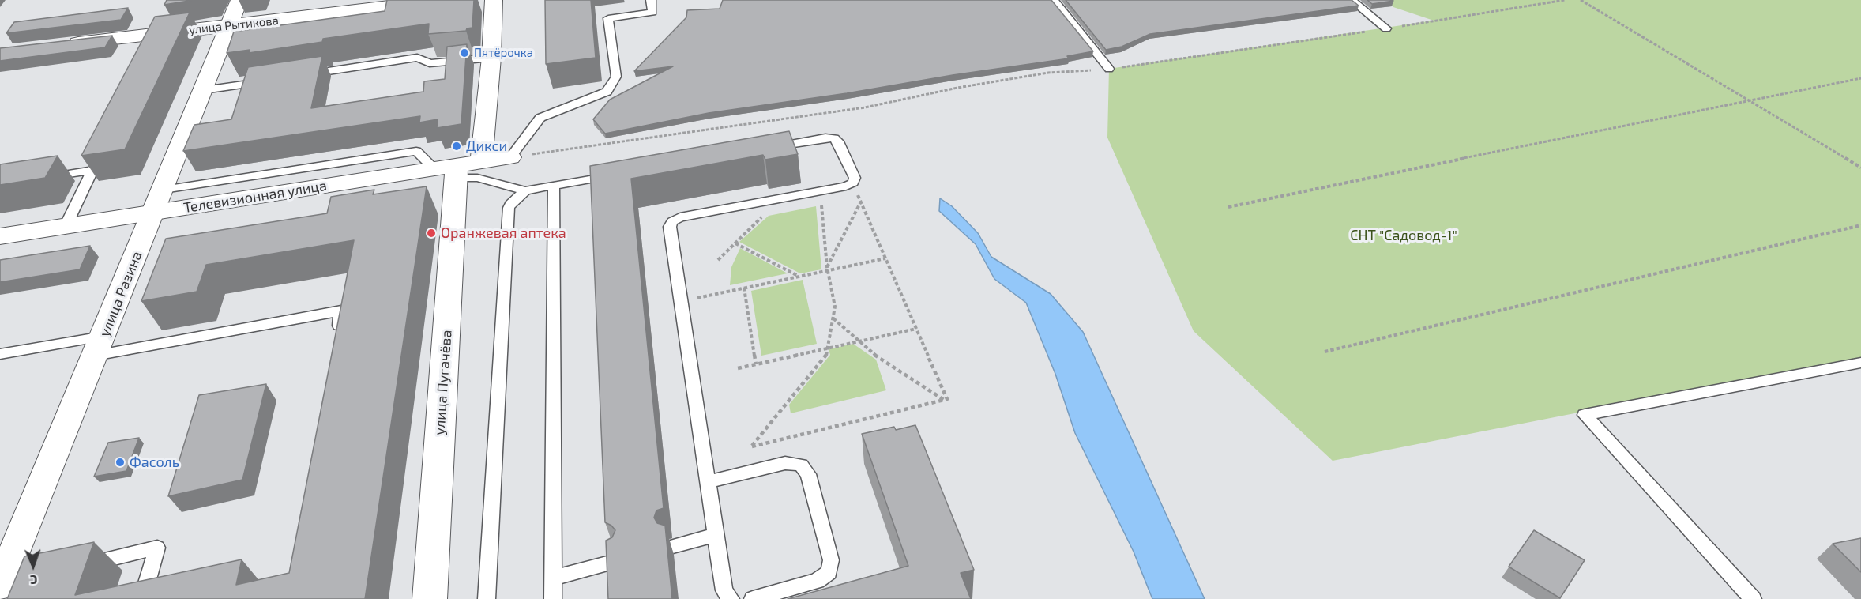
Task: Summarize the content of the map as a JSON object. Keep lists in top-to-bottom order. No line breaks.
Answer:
{"streets":{"street":["улица Рытикова","Телевизионная улица","улица Разина","улица Пугачёва"]},"crossings":[["улица Рытикова","улица Разина"],["Телевизионная улица","улица Разина"],["Телевизионная улица","улица Пугачёва"]],"parks":["СНТ \"Садовод-1\""],"places":["Пятёрочка","Дикси","Оранжевая аптека","Фасоль"],"north":"bottom"}
